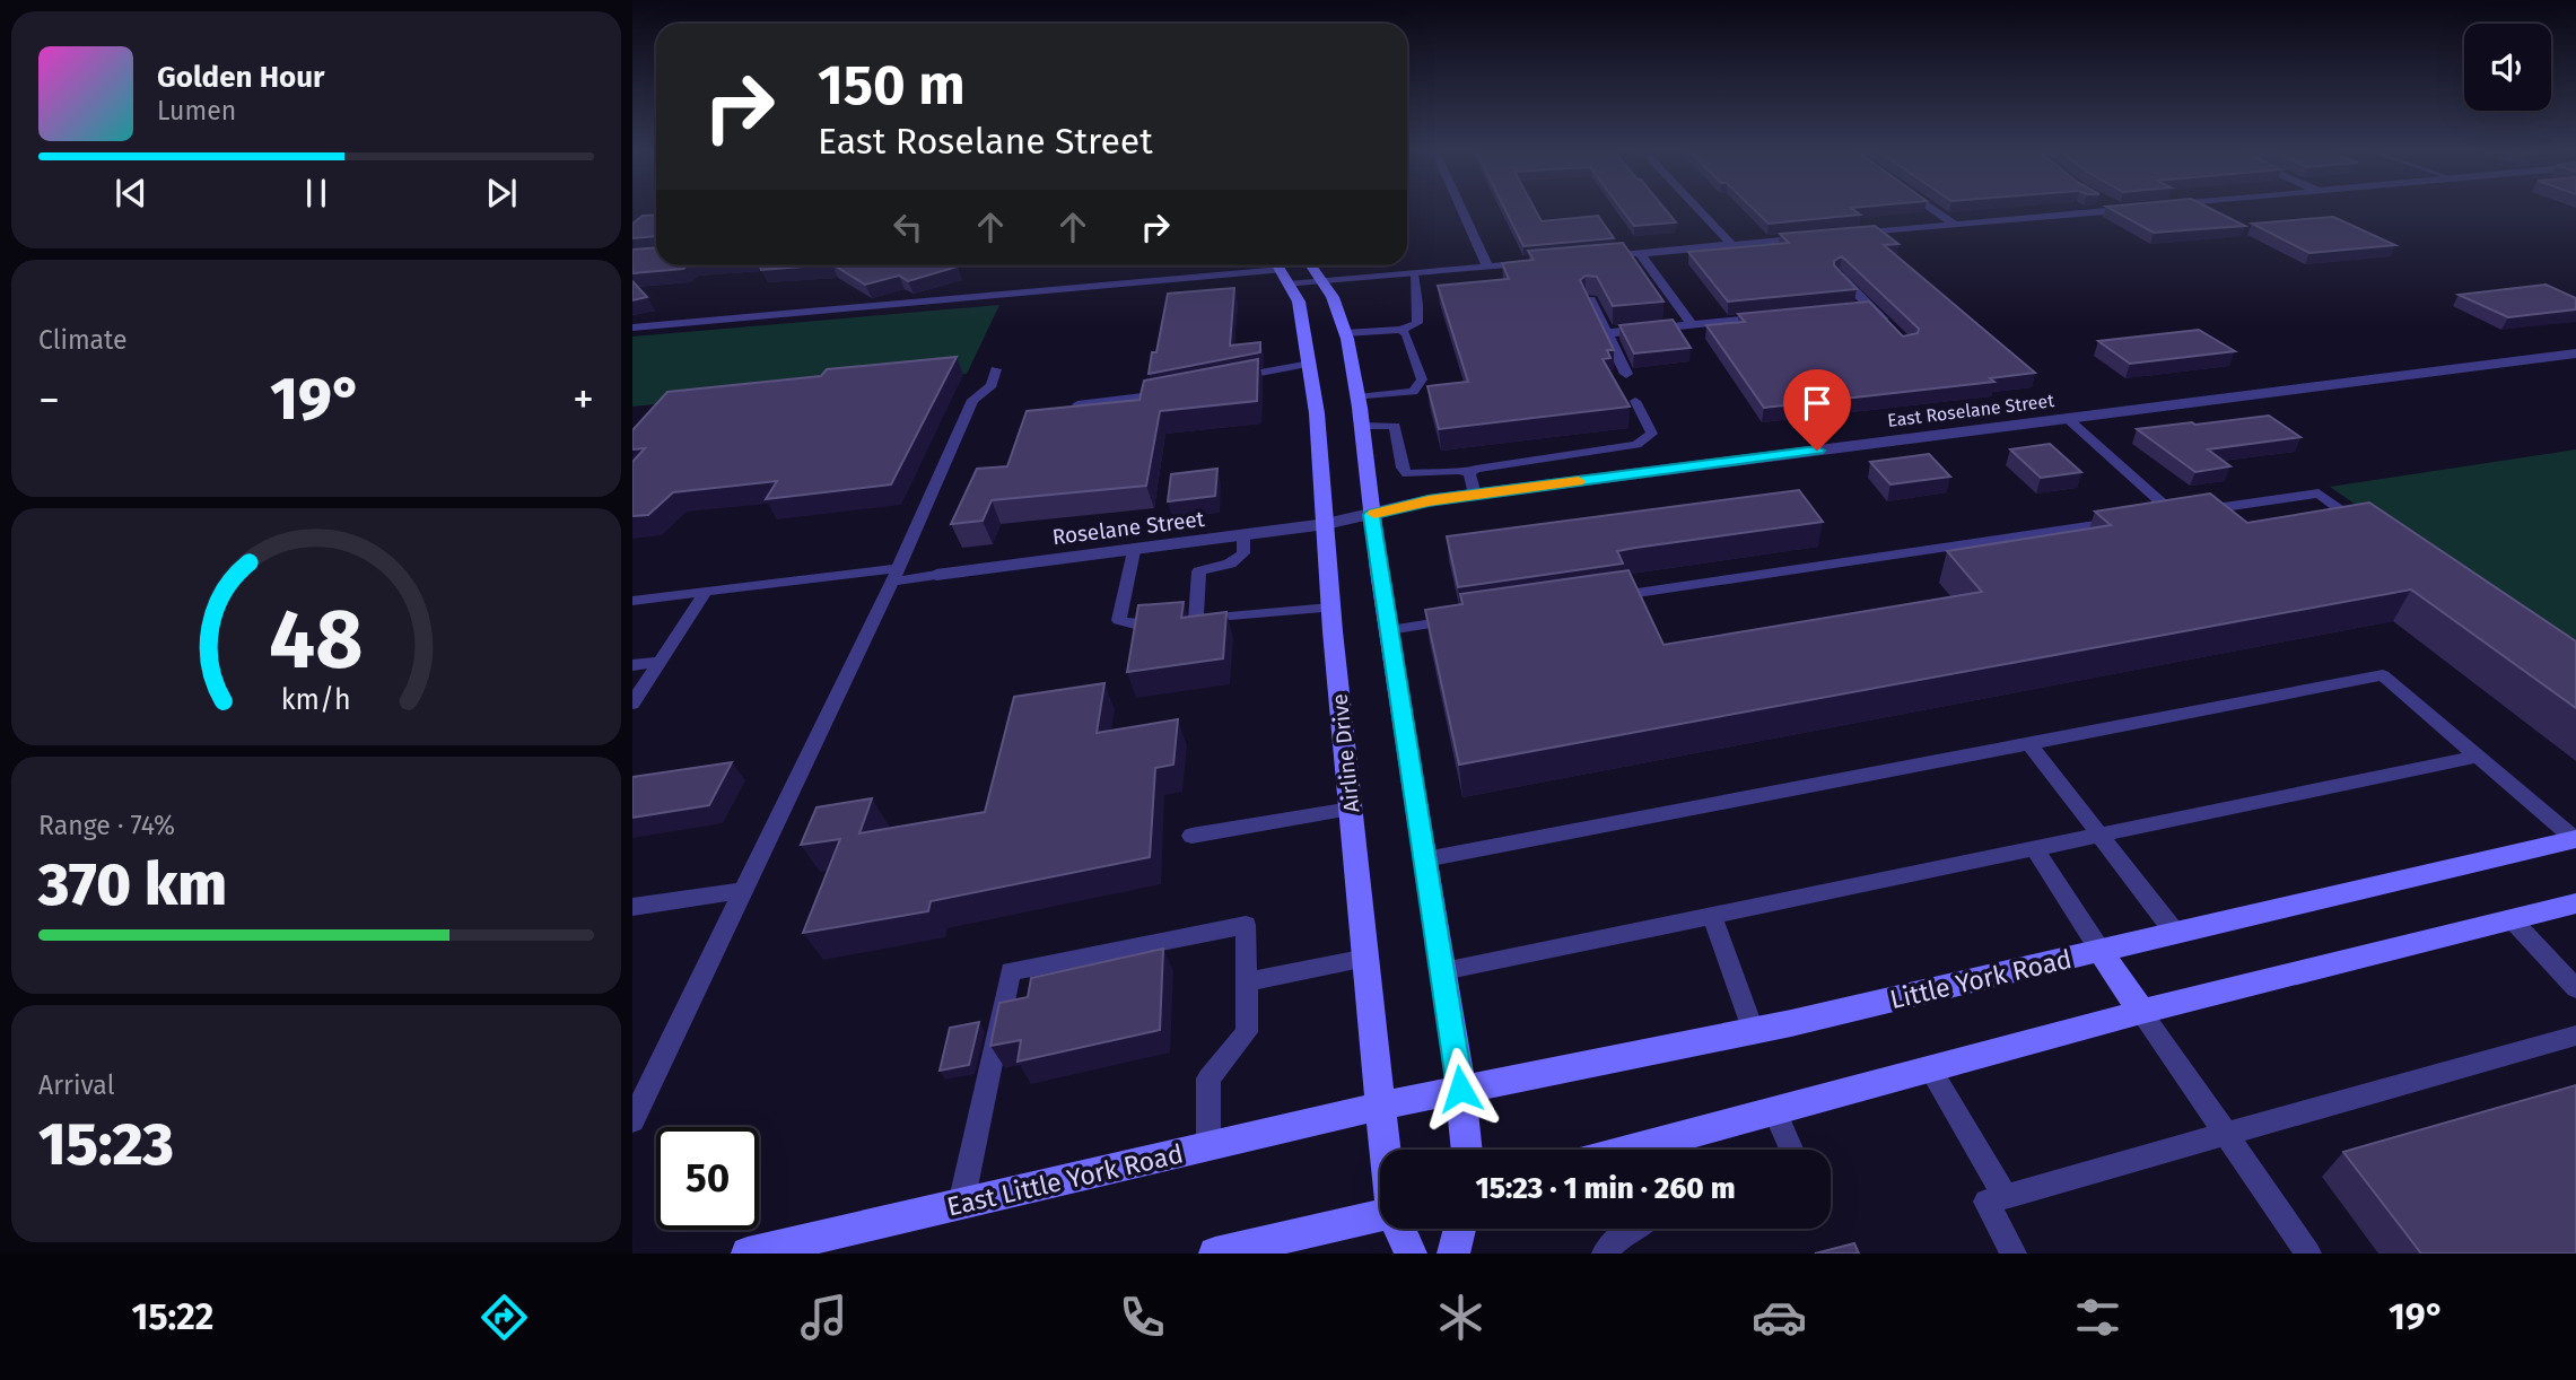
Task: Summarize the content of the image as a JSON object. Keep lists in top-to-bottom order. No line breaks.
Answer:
{"streets":{"main road":["Airline Drive","Little York Road","East Little York Road"],"street":["East Roselane Street","Roselane Street"]},"crossings":[["East Roselane Street","Roselane Street"],["East Roselane Street","Airline Drive"],["Roselane Street","Airline Drive"],["Airline Drive","Little York Road"],["Airline Drive","East Little York Road"],["Little York Road","East Little York Road"]],"page":{"turn":["150 m","East Roselane Street"],"song":["Golden Hour","Lumen"],"tile":["Climate",["Range · 74%","370 km"],["Arrival","15:23"]],"heat":["−","19°","+"],"limit":"50","trip":"15:23 · 1 min · 260 m","tabs":["15:22","19°"],"gauge":["48","km/h"]}}
